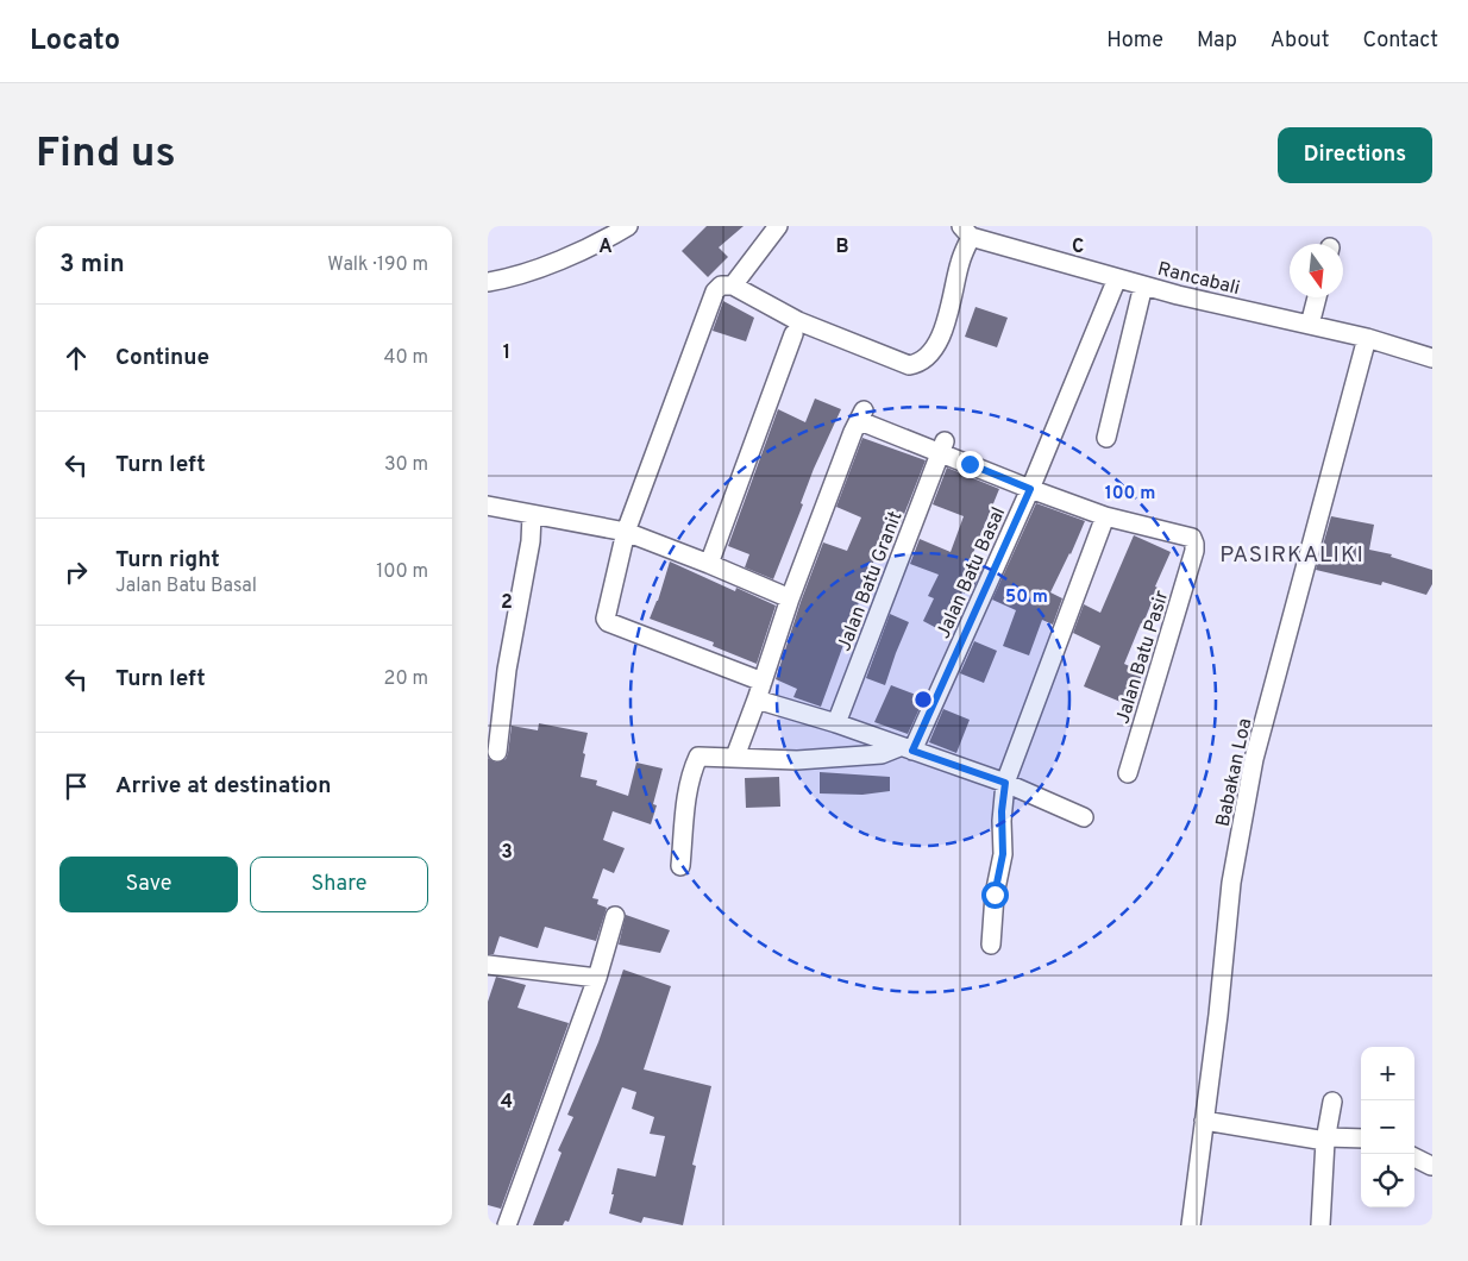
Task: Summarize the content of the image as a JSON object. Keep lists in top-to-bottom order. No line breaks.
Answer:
{"streets":{"street":["Rancabali","Jalan Batu Basal","Jalan Batu Granit","Jalan Batu Pasir","Babakan Loa"]},"crossings":[["Rancabali","Jalan Batu Basal"],["Rancabali","Babakan Loa"]],"districts":["PASIRKALIKI"],"north":"bottom","page":{"header":"Locato","nav":["Home","Map","About","Contact"],"buttons":["Directions",["Save","Share"]],"title":"Find us","heading":["3 min","Walk · 190 m"],"list":[["Continue","40 m"],["Turn left","30 m"],["Turn right","Jalan Batu Basal","100 m"],["Turn left","20 m"],"Arrive at destination"],"map_buttons":["+","−"]},"grid":{"columns":["A","B","C"],"rows":["1","2","3","4"]},"rings":["100 m","50 m"]}
